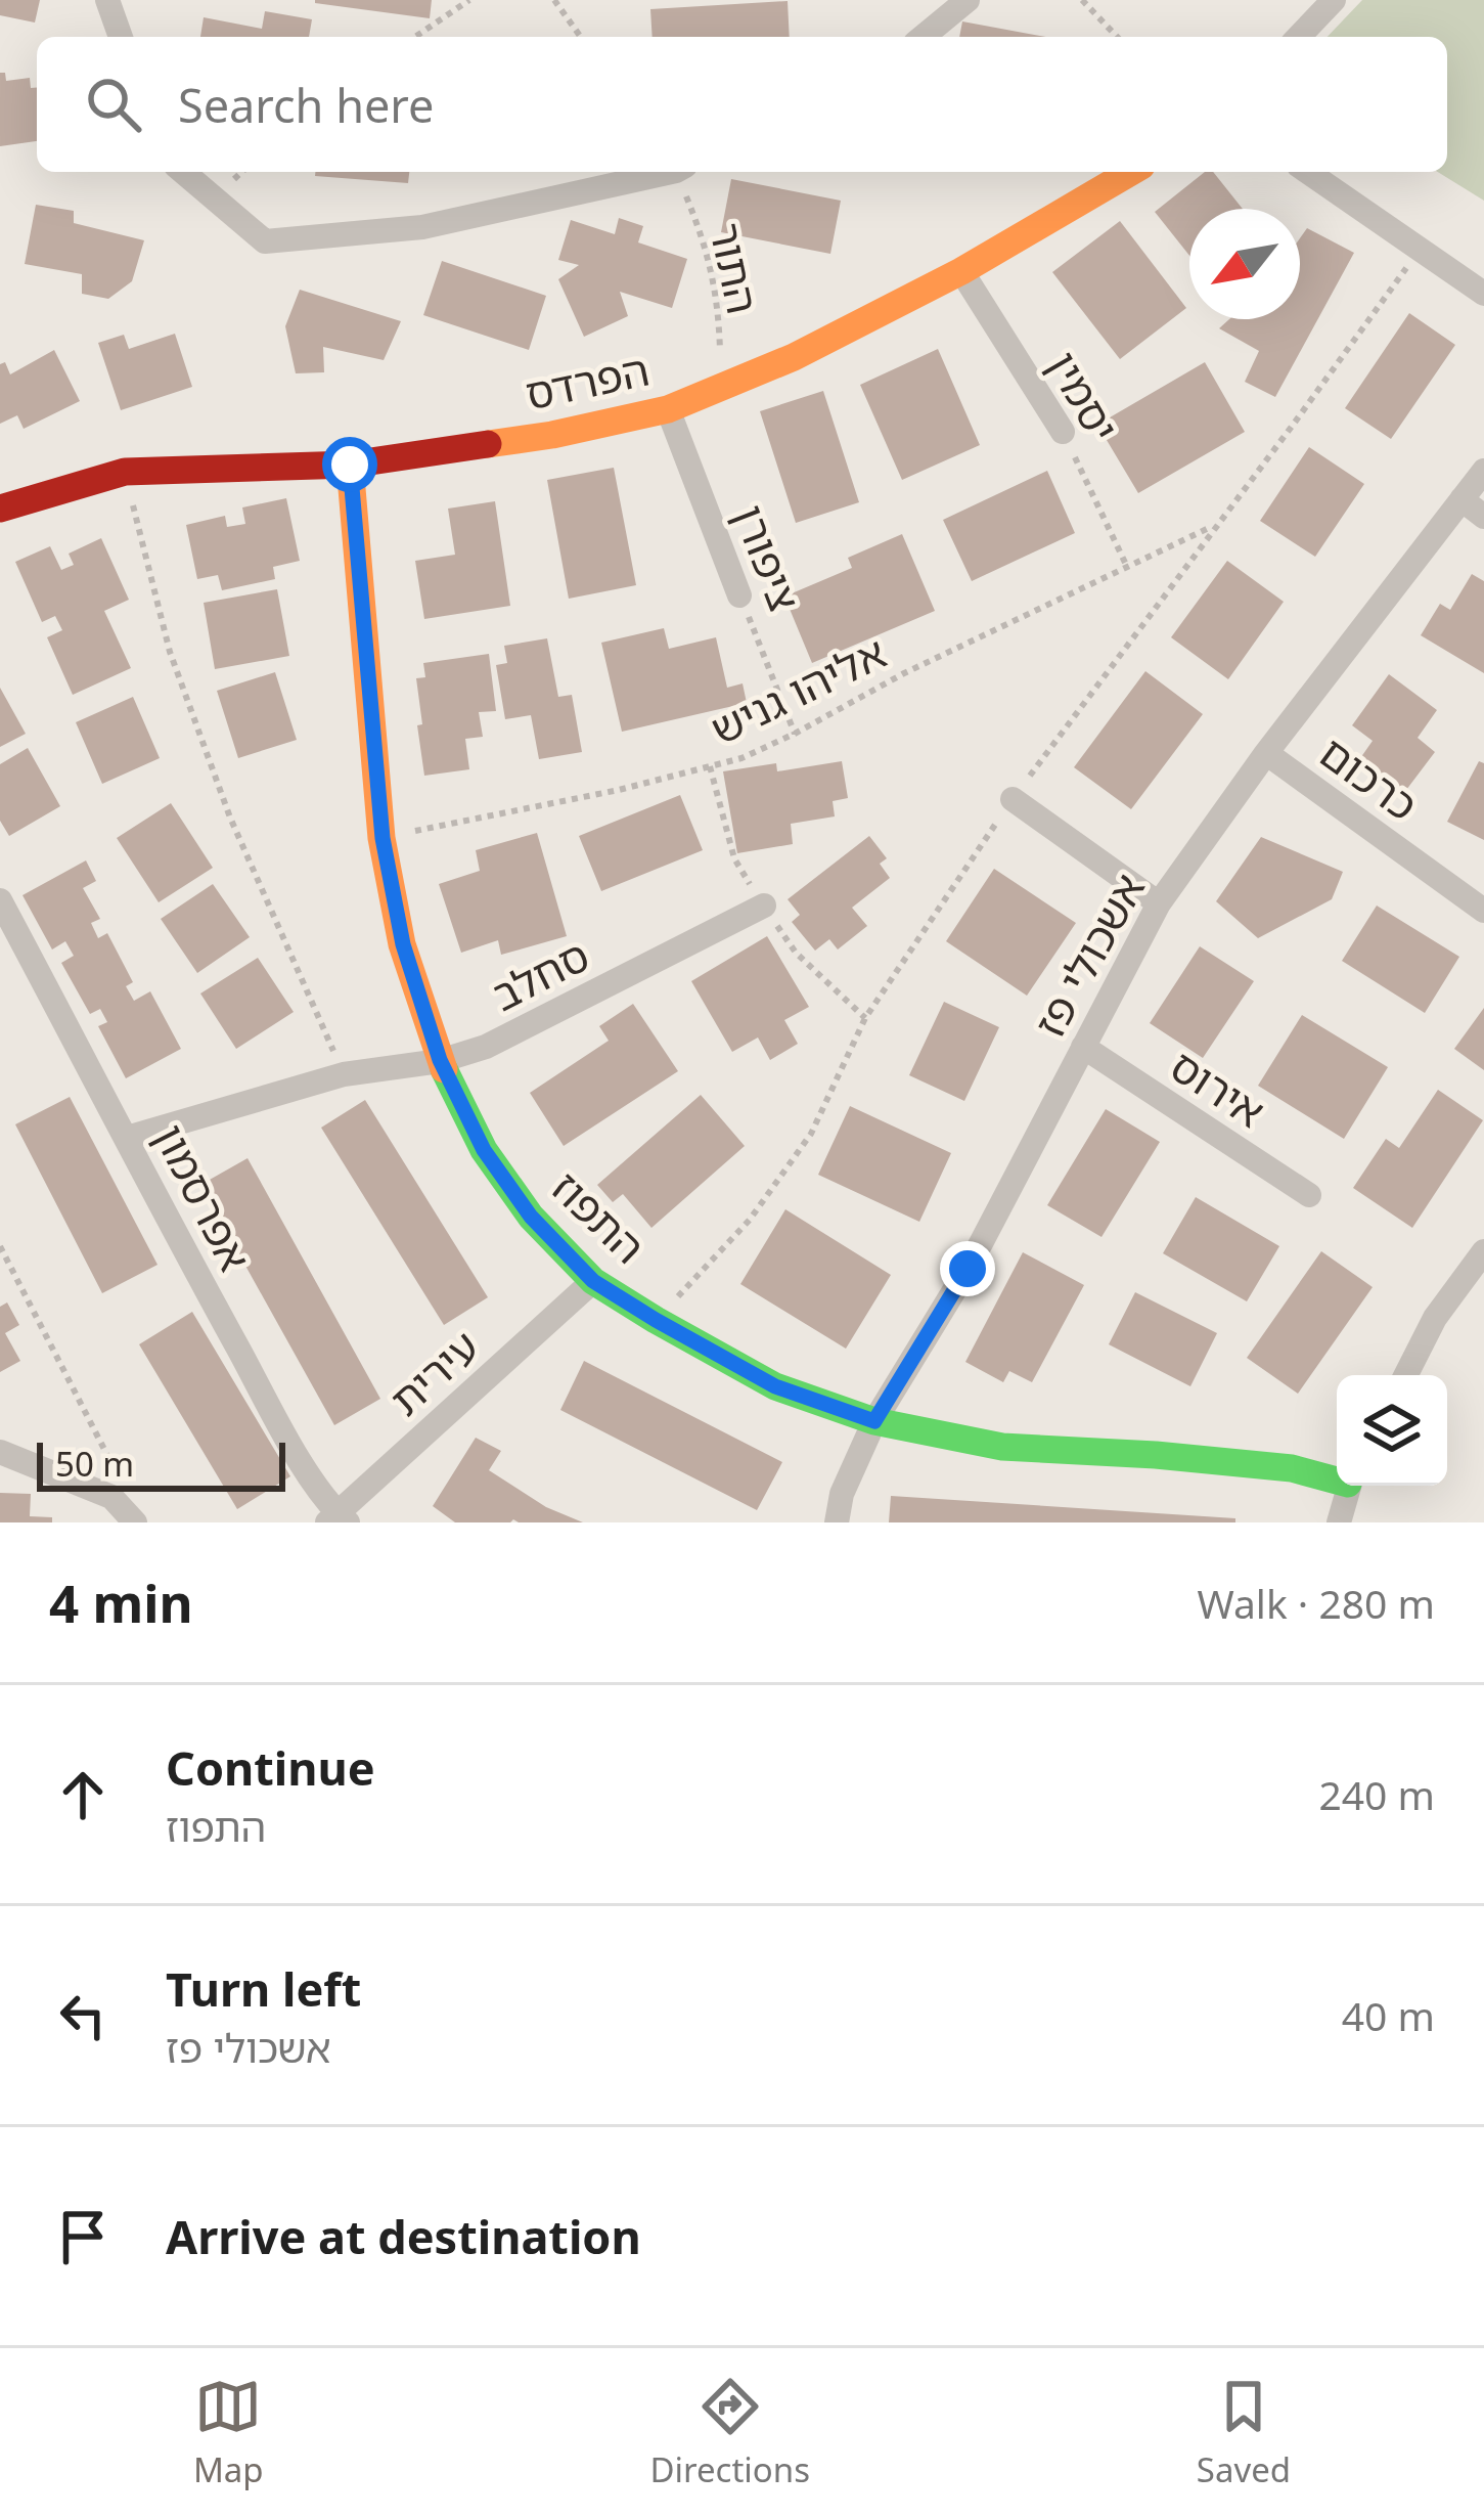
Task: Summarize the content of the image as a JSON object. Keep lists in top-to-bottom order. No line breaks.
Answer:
{"streets":{"street":["הפרדס","יסמין","ציפורן","כרכום","אשכולי פז","סחלב","אירוס","אפרסמון","התפוז","עירית"],"path":["התור","אליהו גניש"]},"crossings":[["התור","הפרדס"],["הפרדס","יסמין"],["הפרדס","ציפורן"],["הפרדס","התפוז"],["יסמין","אליהו גניש"],["ציפורן","אליהו גניש"],["אליהו גניש","התפוז"],["כרכום","אשכולי פז"],["אשכולי פז","אירוס"],["אשכולי פז","התפוז"],["סחלב","אפרסמון"],["סחלב","התפוז"],["אפרסמון","עירית"],["התפוז","עירית"]],"scale_bar":"50 m","north":"bottom left","page":{"search":"Search here","scale":"50 m","heading":["4 min","Walk · 280 m"],"list":[["Continue","התפוז","240 m"],["Turn left","אשכולי פז","40 m"],"Arrive at destination"],"nav":["Map","Directions","Saved"]}}
